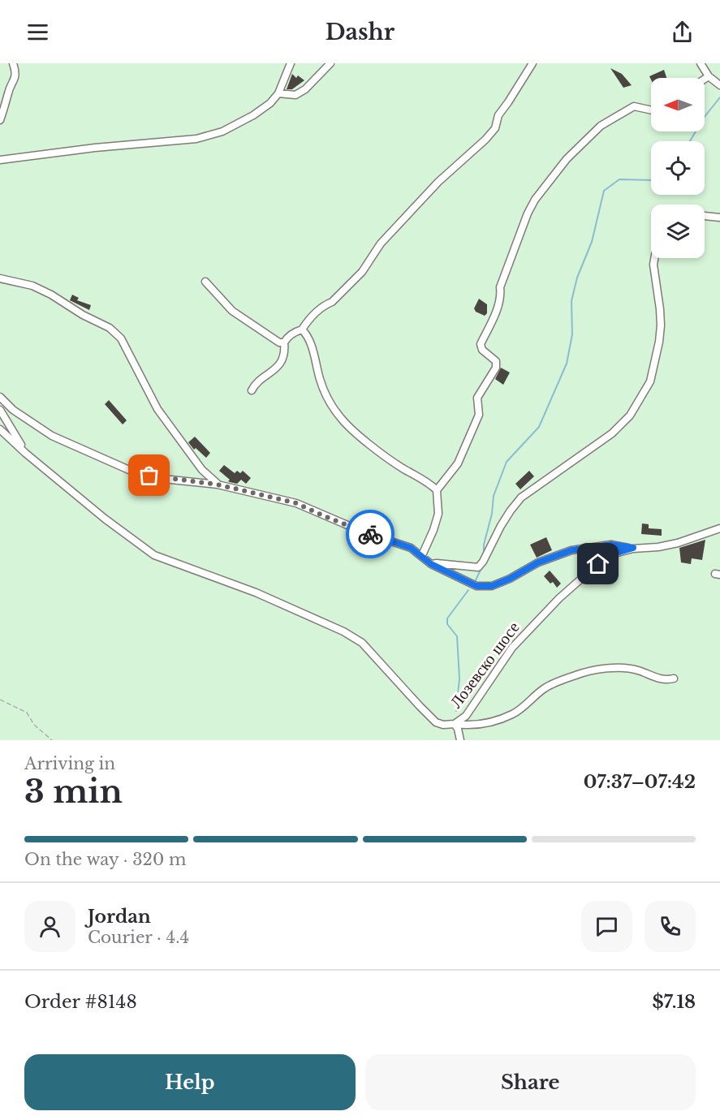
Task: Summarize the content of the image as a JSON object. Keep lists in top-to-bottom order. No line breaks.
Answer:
{"streets":{"street":["Лозевско шосе"]},"north":"left","page":{"header":"Dashr","heading":["3 min","Arriving in","07:37–07:42"],"panel":["Jordan","Courier · 4.4","Order #8148","$7.18"],"bar":"On the way · 320 m","buttons":["Help","Share"]}}
